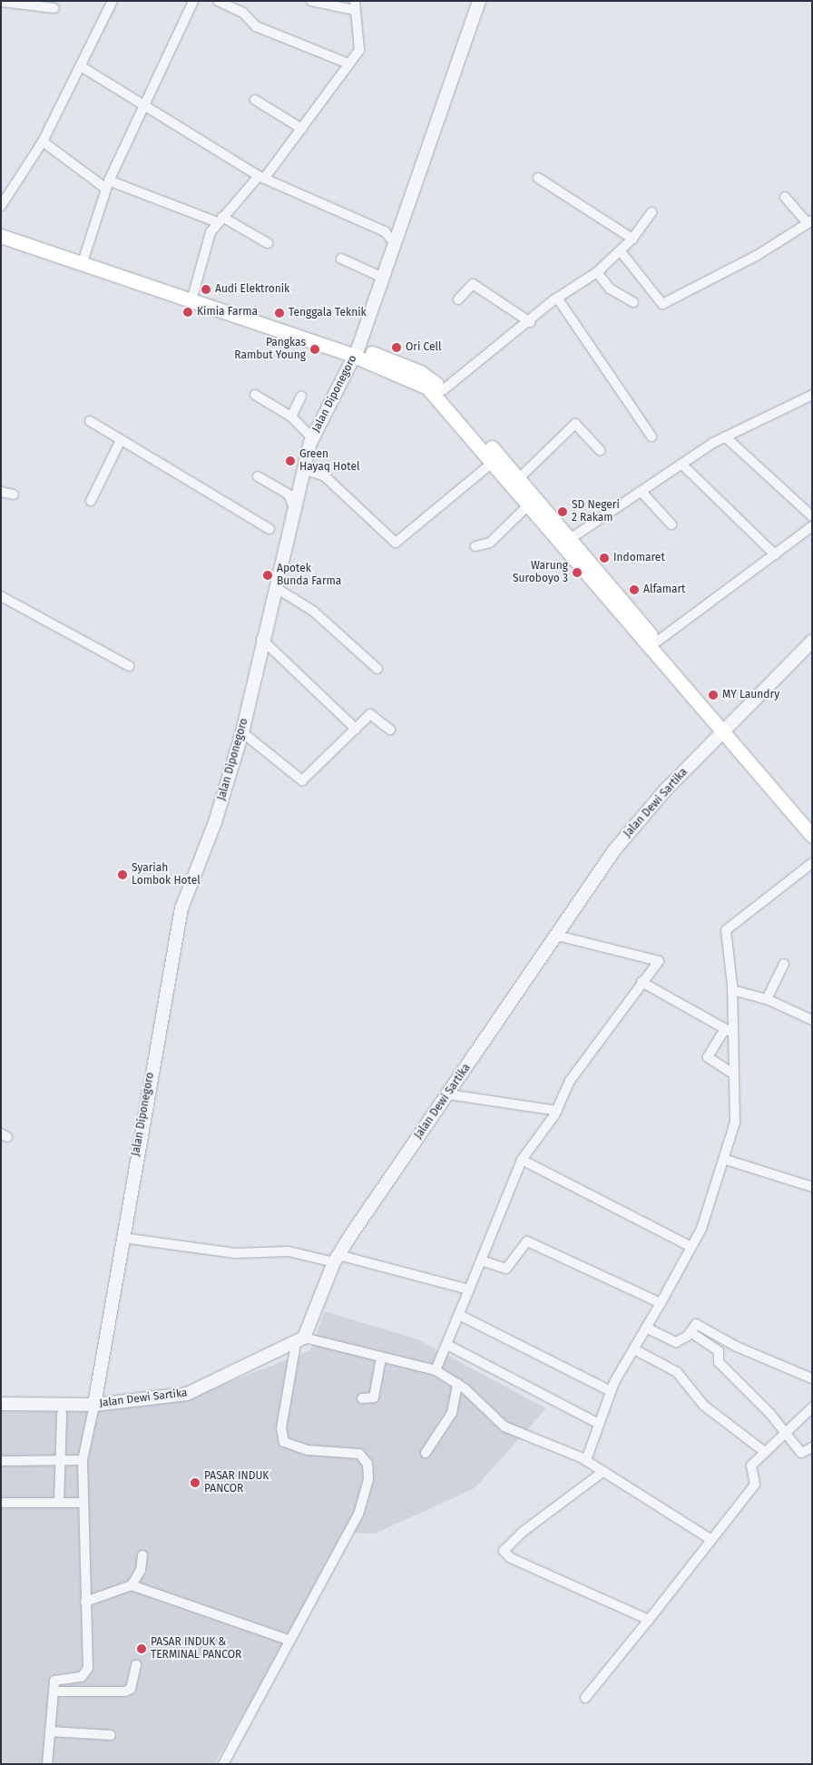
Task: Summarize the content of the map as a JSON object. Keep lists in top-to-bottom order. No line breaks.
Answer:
{"streets":{"street":["Jalan Diponegoro","Jalan Dewi Sartika"]},"crossings":[["Jalan Diponegoro","Jalan Dewi Sartika"]],"places":["Audi Elektronik","Kimia Farma","Tenggala Teknik","Ori Cell","Pangkas Rambut Young","Green Hayaq Hotel","SD Negeri 2 Rakam","Indomaret","Warung Suroboyo 3","Apotek Bunda Farma","Alfamart","MY Laundry","Syariah Lombok Hotel","PASAR INDUK PANCOR","PASAR INDUK & TERMINAL PANCOR"]}
